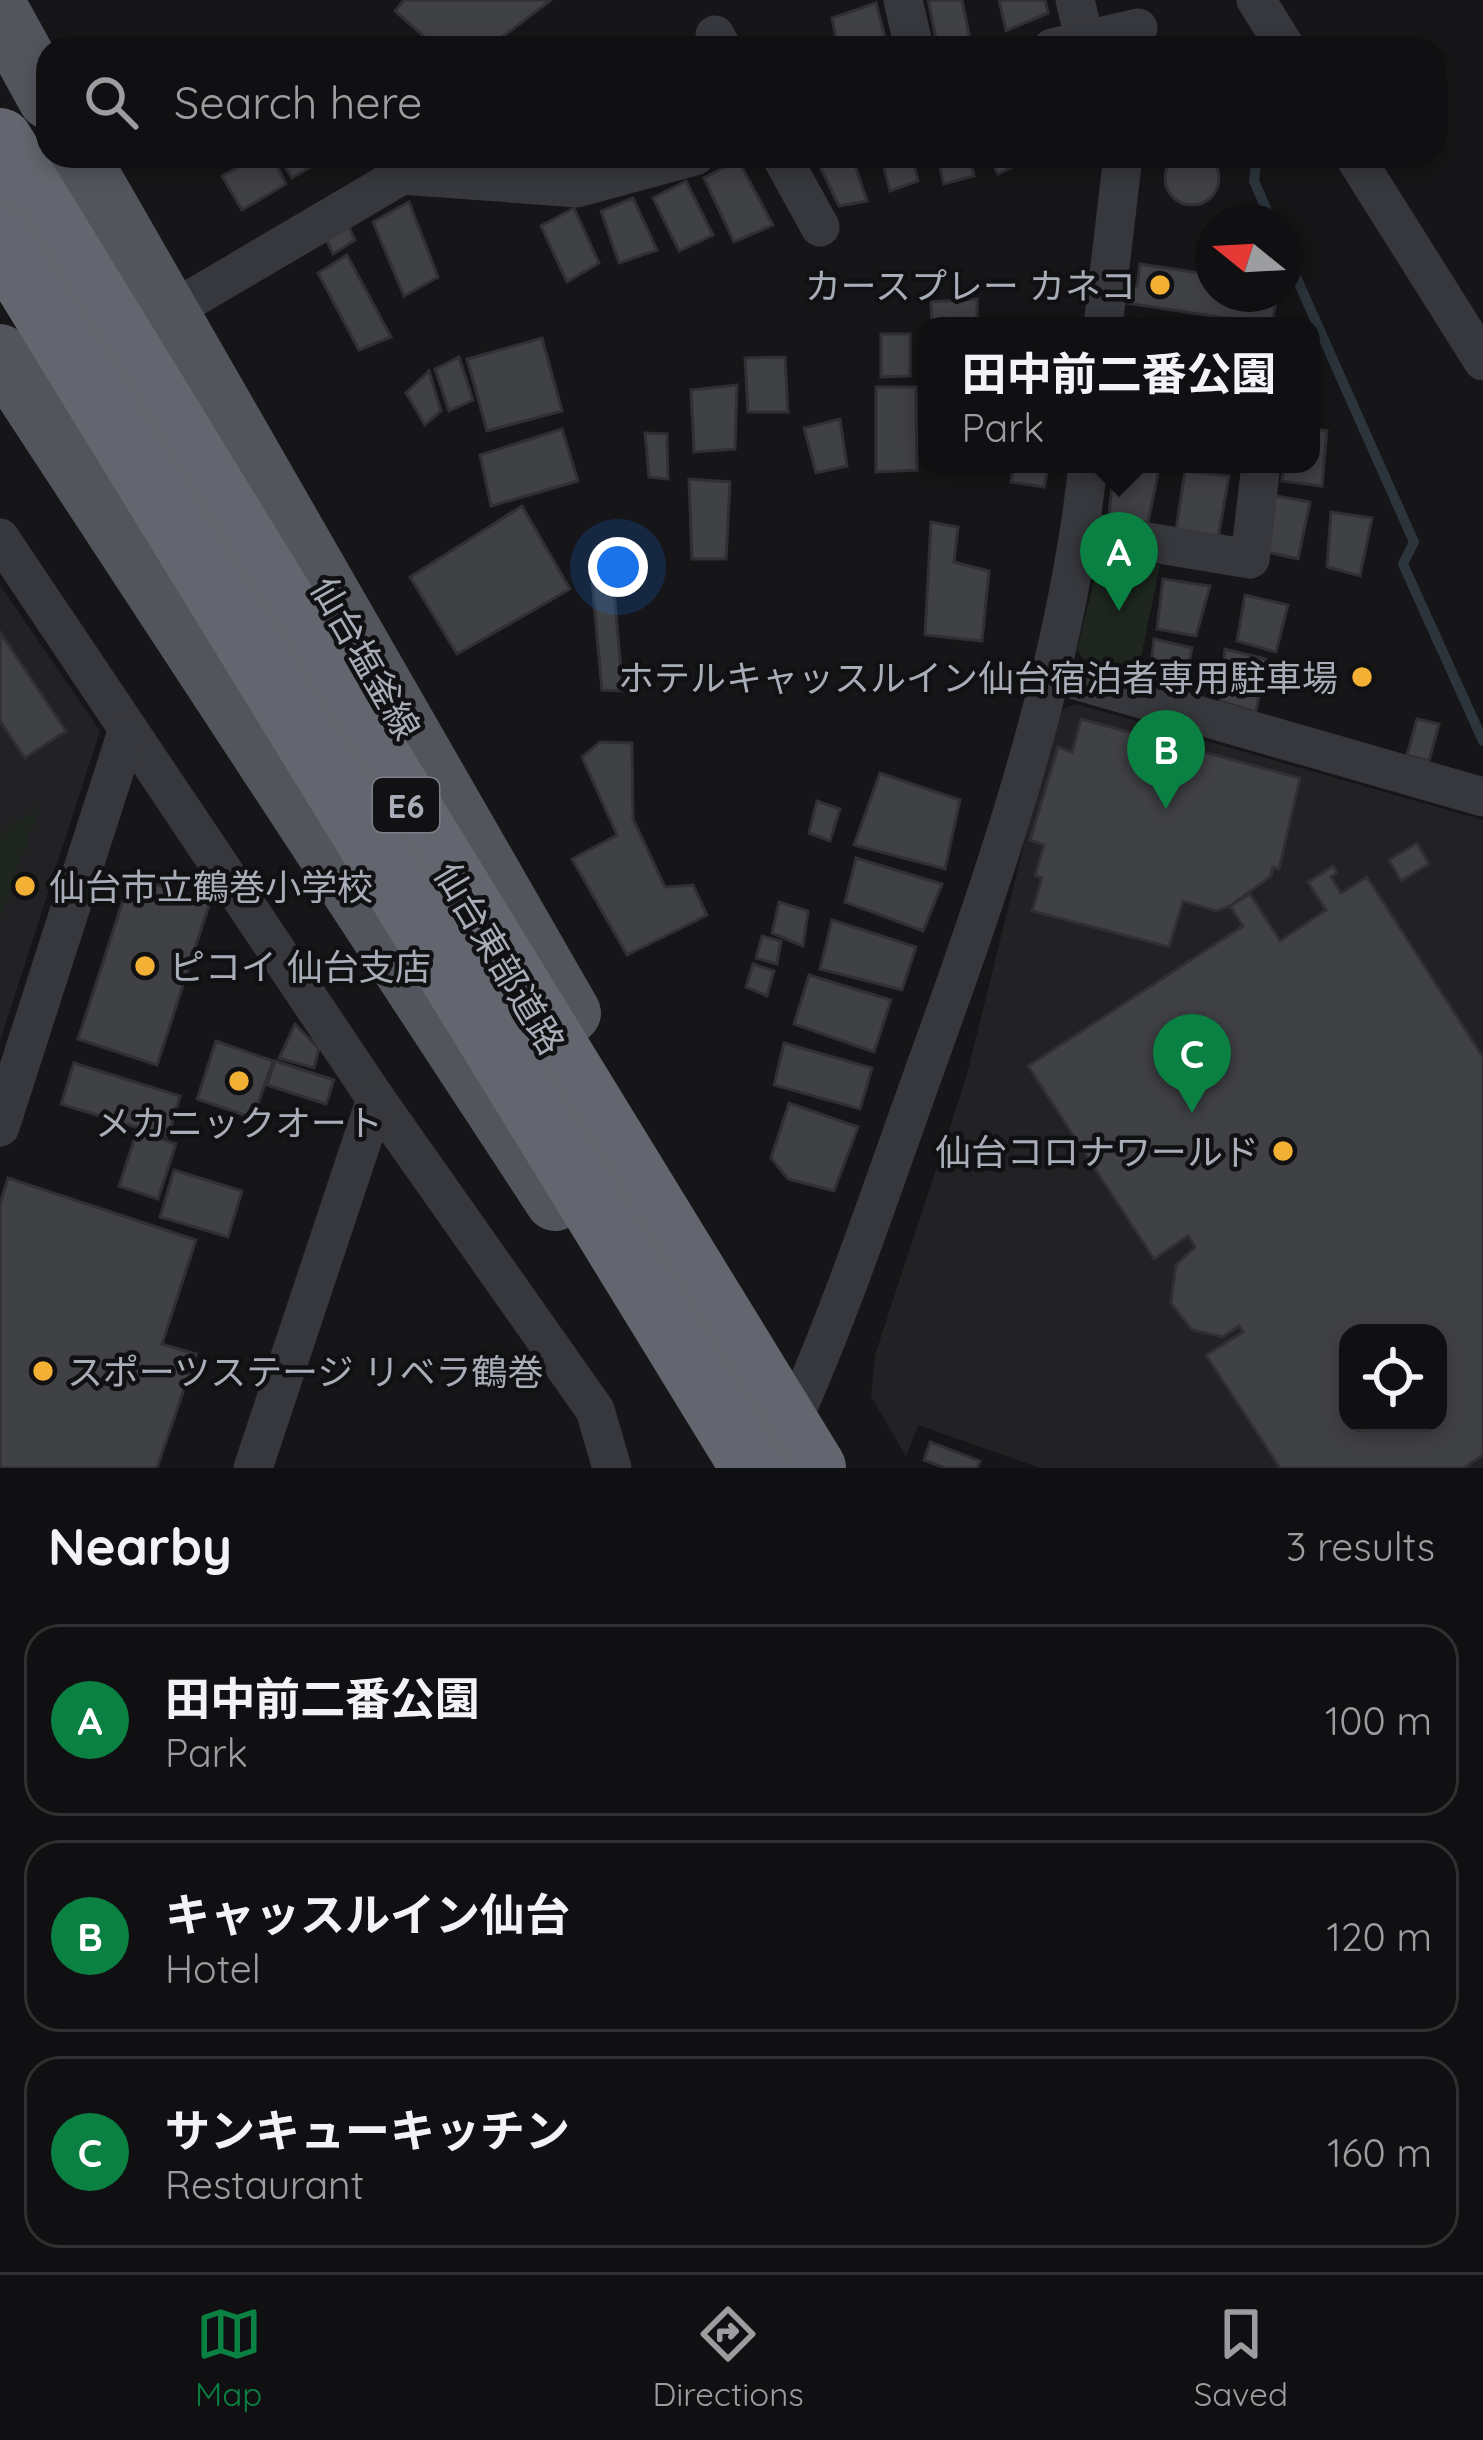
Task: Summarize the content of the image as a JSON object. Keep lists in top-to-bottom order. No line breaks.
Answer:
{"streets":{"highway":["E6","仙台東部道路"],"main road":["仙台塩釜線"]},"places":["カースプレー カネコ","ホテルキャッスルイン仙台宿泊者専用駐車場","仙台市立鶴巻小学校","ピコイ 仙台支店","メカニックオート","仙台コロナワールド","スポーツステージ リベラ鶴巻"],"north":"left","page":{"search":"Search here","popup":["田中前二番公園","Park"],"pins":["A","B","C"],"heading":["Nearby","3 results"],"list":[{"mark":"A","name":"田中前二番公園","note":"Park","value":"100 m"},{"mark":"B","name":"キャッスルイン仙台","note":"Hotel","value":"120 m"},{"mark":"C","name":"サンキューキッチン","note":"Restaurant","value":"160 m"}],"nav":["Map","Directions","Saved"]}}
